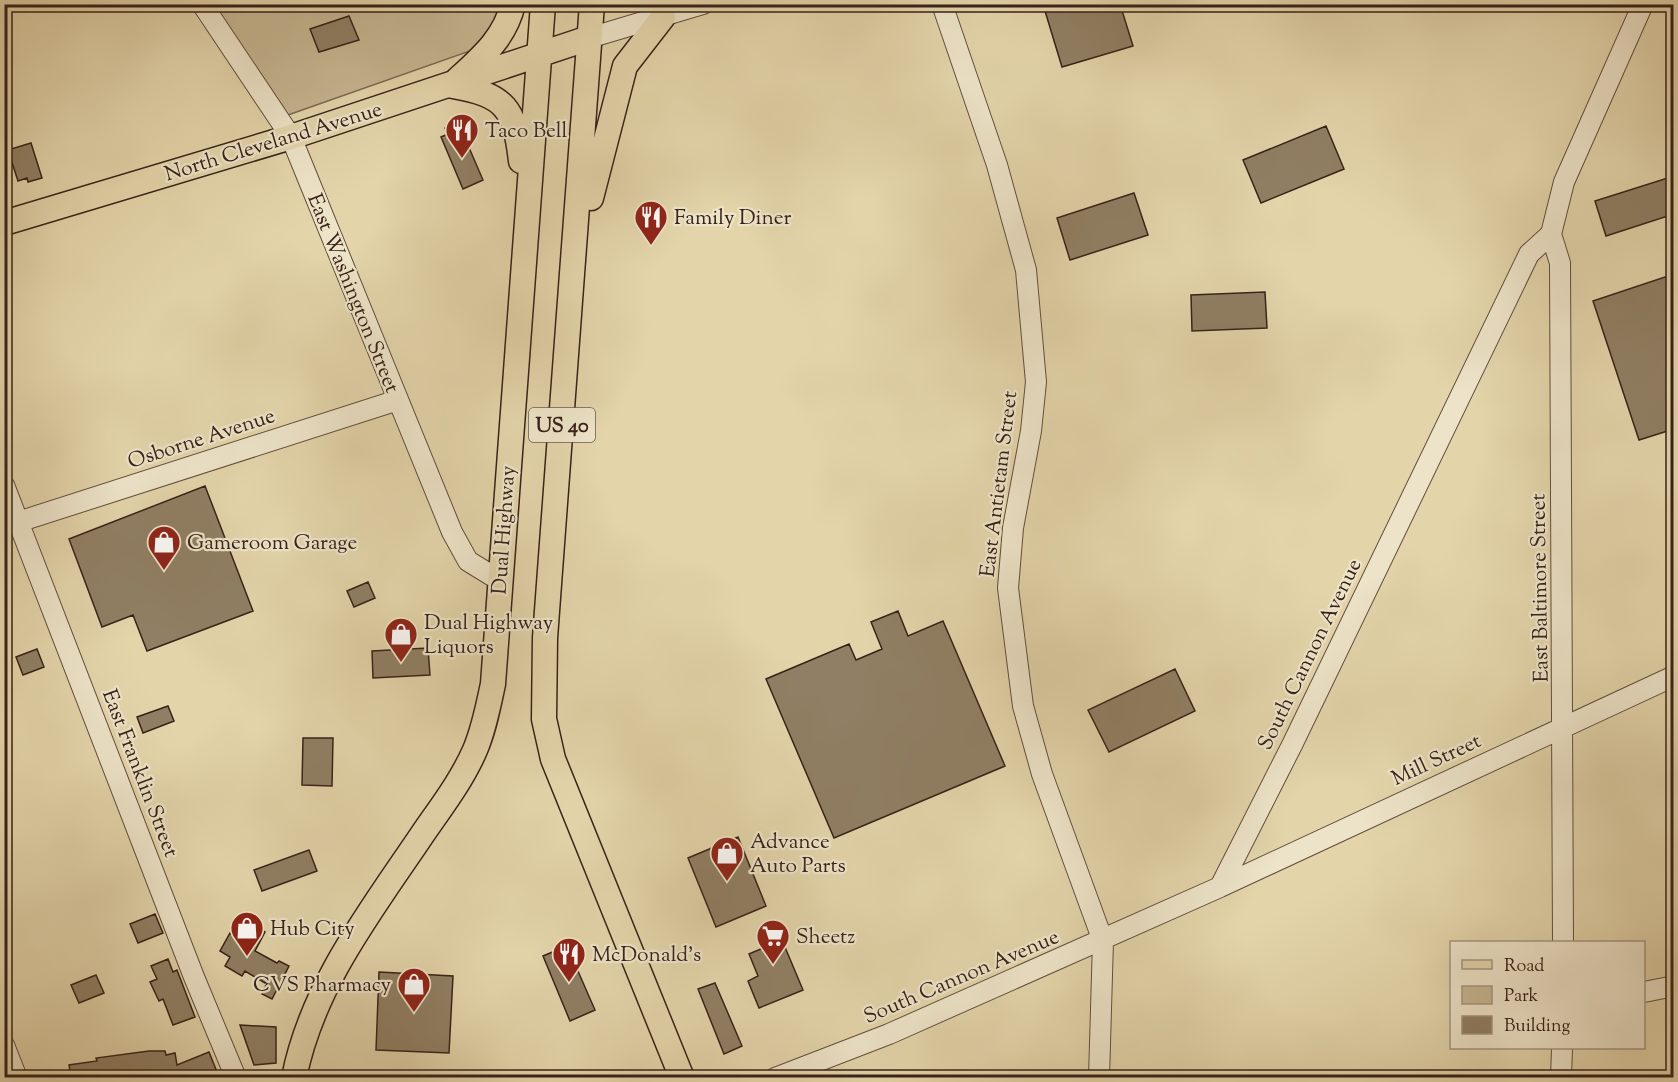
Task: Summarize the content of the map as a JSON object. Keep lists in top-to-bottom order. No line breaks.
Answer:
{"streets":{"main road":["North Cleveland Avenue","US 40","Dual Highway"],"street":["East Washington Street","Osborne Avenue","East Antietam Street","East Baltimore Street","South Cannon Avenue","Mill Street","East Franklin Street"]},"crossings":[["North Cleveland Avenue","East Washington Street"],["North Cleveland Avenue","US 40"],["North Cleveland Avenue","Dual Highway"],["East Washington Street","Osborne Avenue"],["East Washington Street","Dual Highway"],["Osborne Avenue","East Franklin Street"],["East Antietam Street","South Cannon Avenue"],["East Baltimore Street","South Cannon Avenue"],["East Baltimore Street","Mill Street"],["South Cannon Avenue","Mill Street"]],"places":{"restaurant":["Taco Bell","Family Diner","McDonald's"],"shop":["Gameroom Garage","Dual Highway Liquors","Advance Auto Parts","Hub City","CVS Pharmacy"],"supermarket":["Sheetz"]},"legend":["Road","Park","Building"]}
